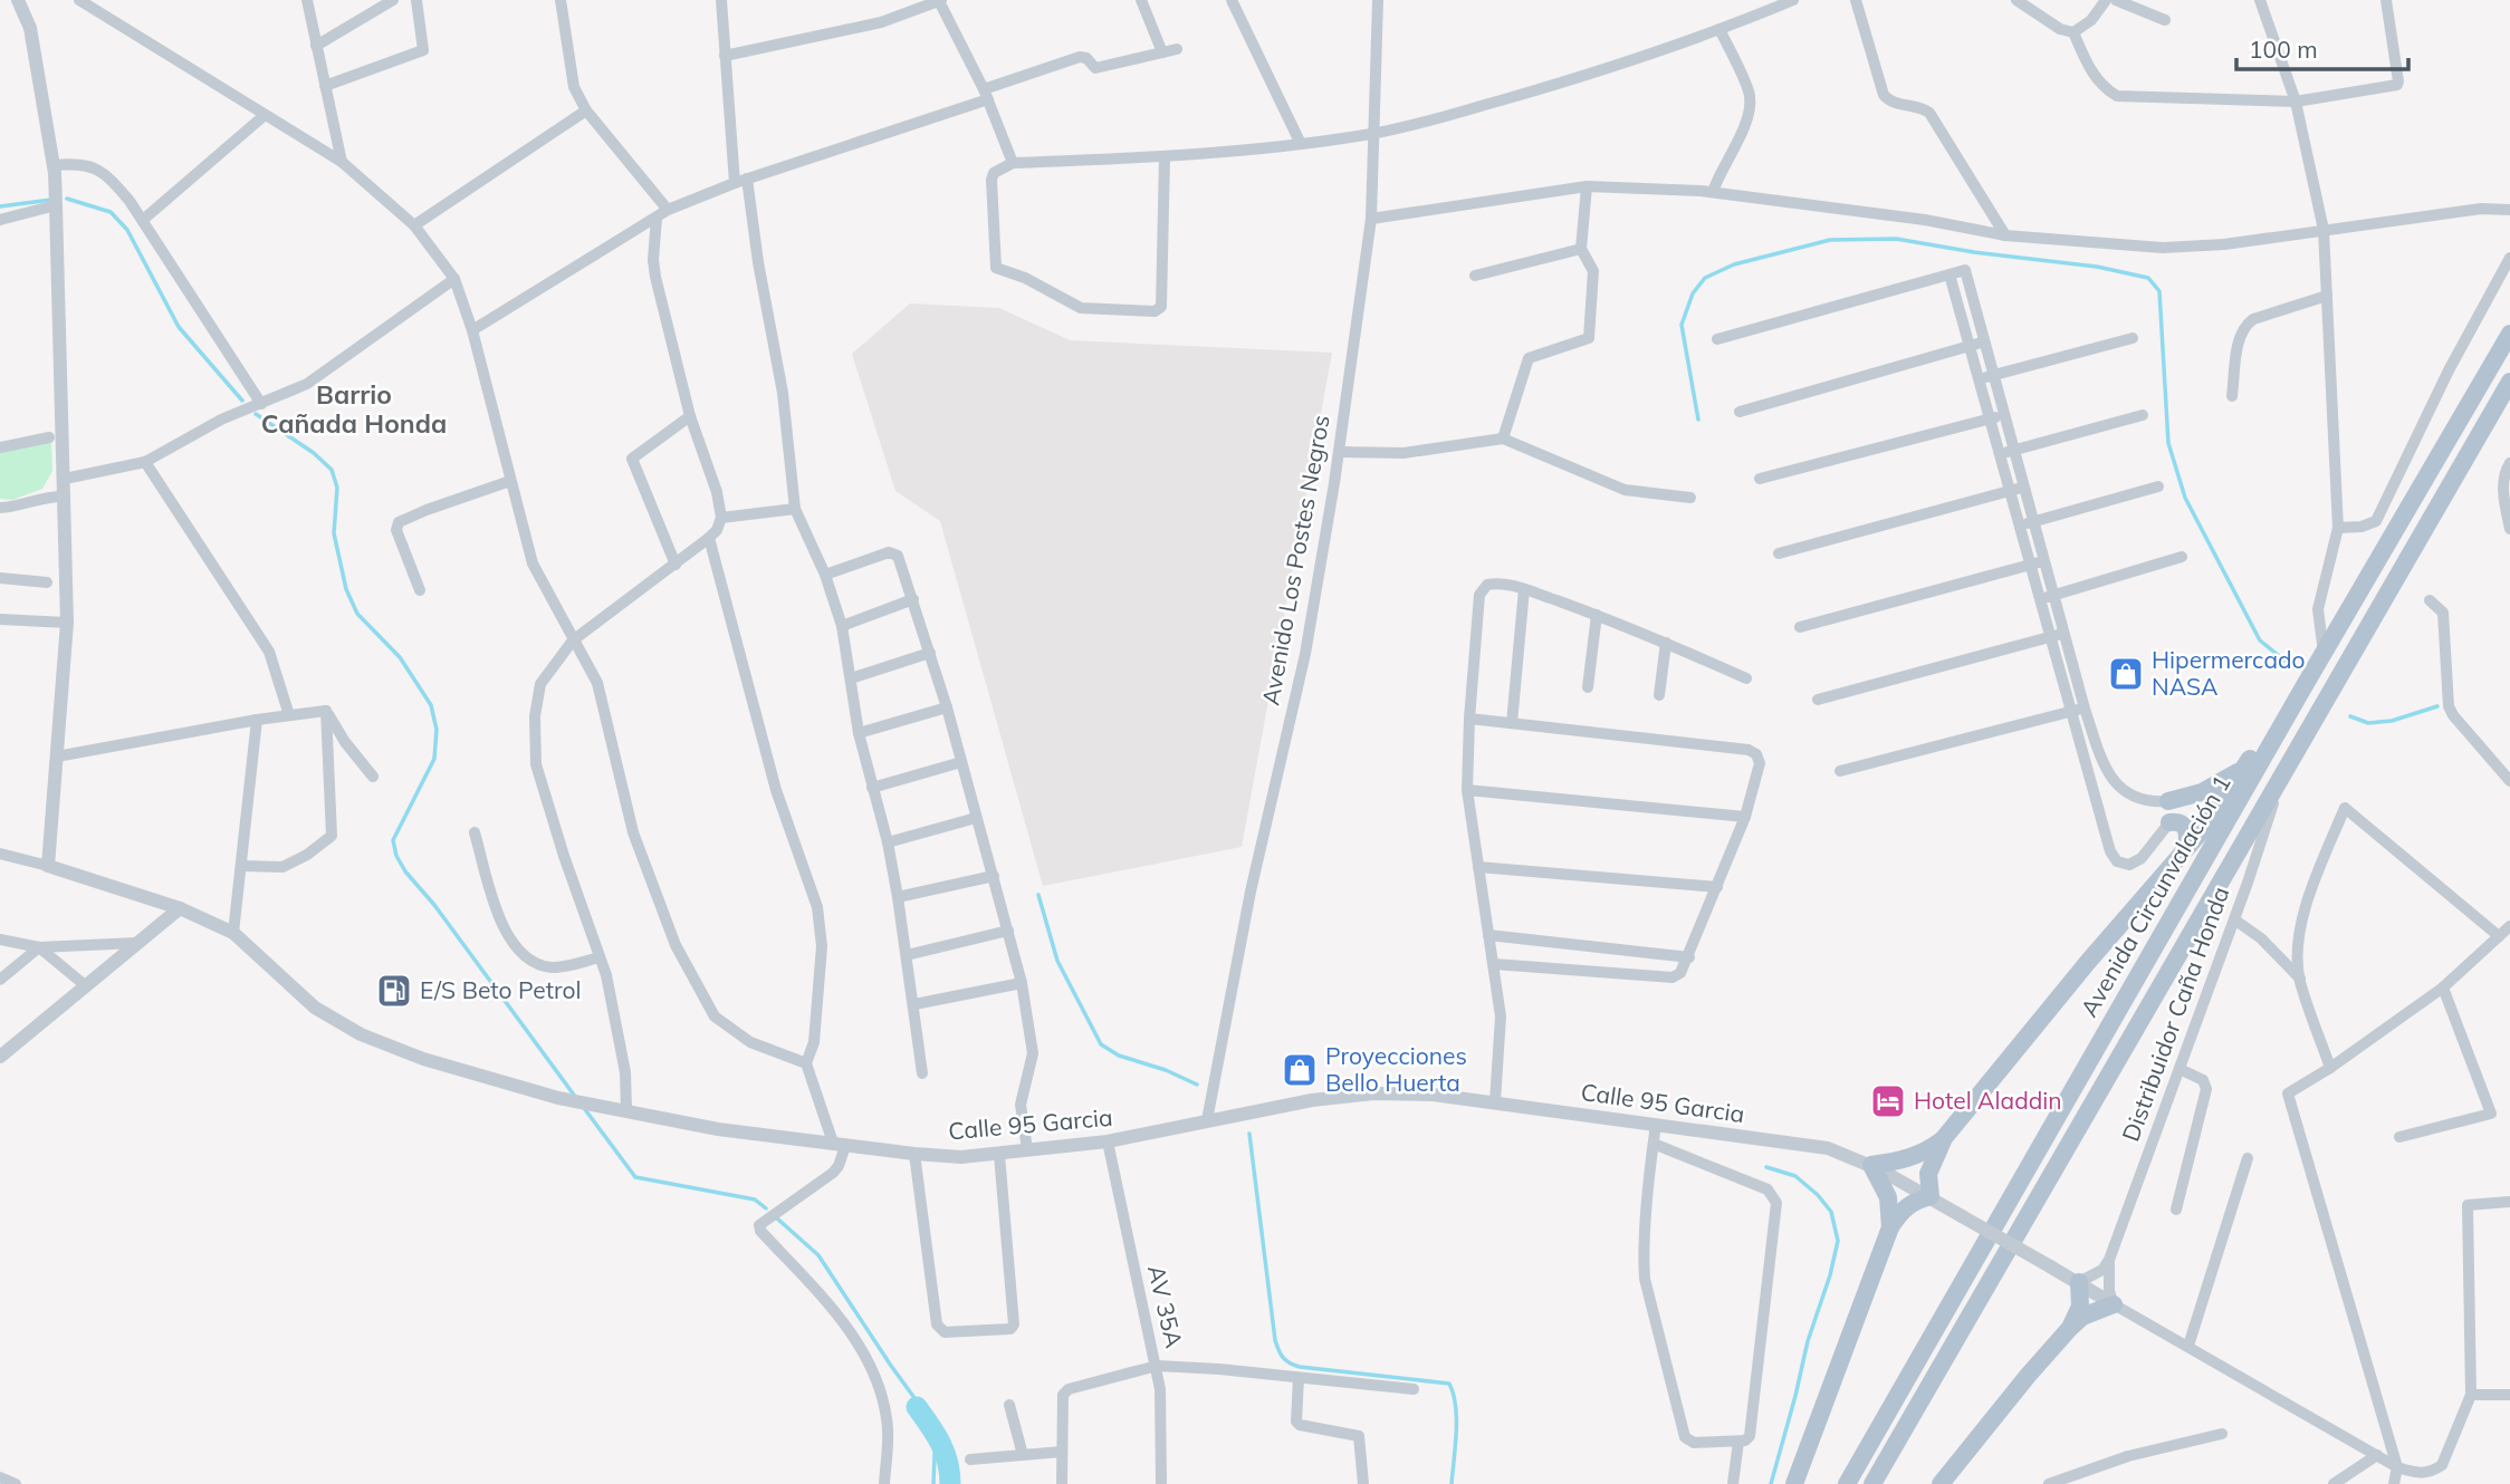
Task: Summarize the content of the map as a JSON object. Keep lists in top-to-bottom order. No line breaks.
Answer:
{"streets":{"main road":["Avenida Circunvalación 1"],"street":["Avenido Los Postes Negros","Distribuidor Caña Honda","Calle 95 Garcia","AV 35A"]},"crossings":[["Avenido Los Postes Negros","Calle 95 Garcia"],["Distribuidor Caña Honda","Calle 95 Garcia"],["Calle 95 Garcia","AV 35A"]],"districts":["Barrio Cañada Honda"],"places":{"shop":["Hipermercado NASA","Proyecciones Bello Huerta"],"fuel station":["E/S Beto Petrol"],"hotel":["Hotel Aladdin"]},"scale_bar":"100 m"}
